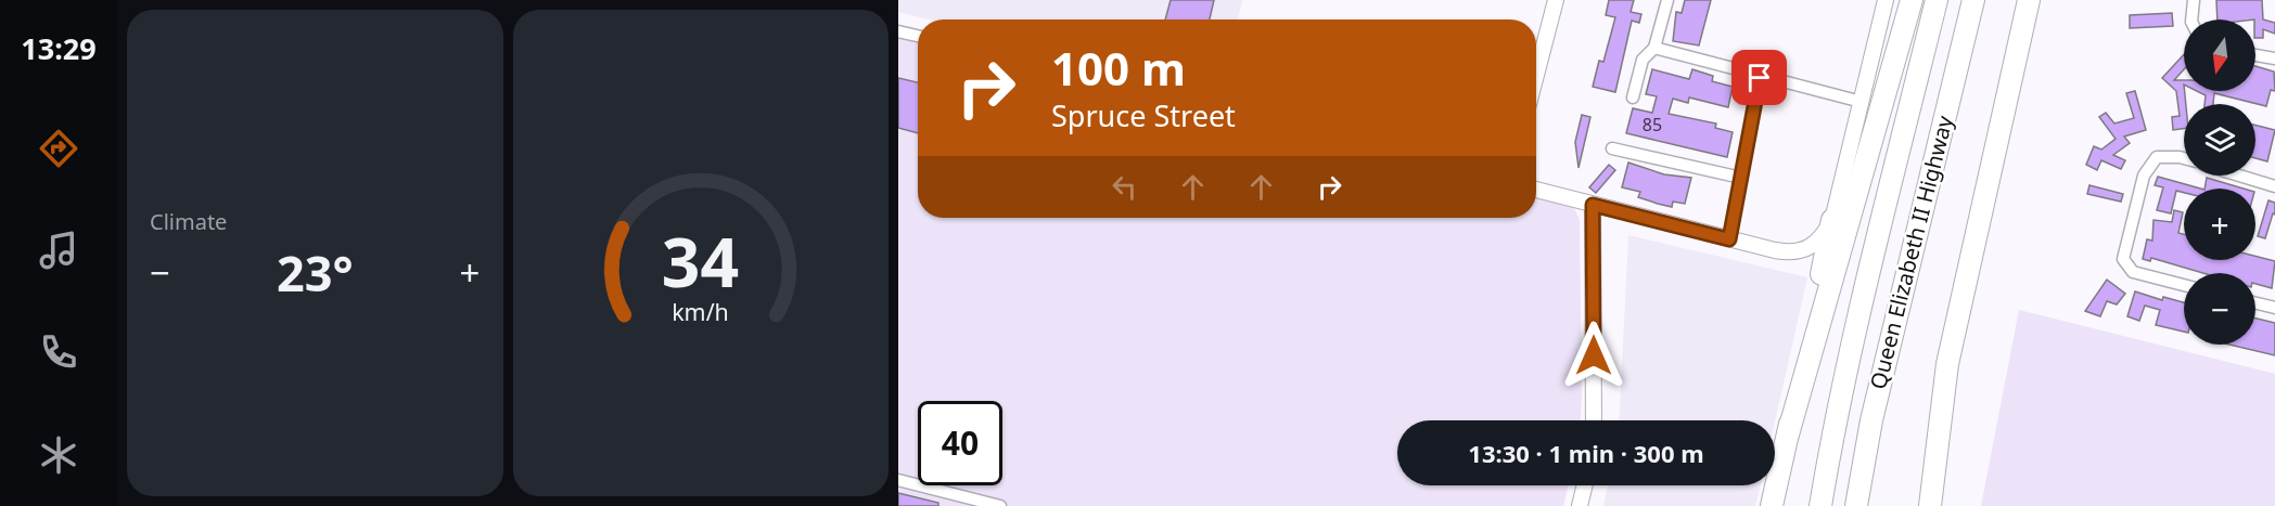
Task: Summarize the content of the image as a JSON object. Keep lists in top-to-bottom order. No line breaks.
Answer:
{"streets":{"highway":["Queen Elizabeth II Highway"]},"house_numbers":["85"],"north":"bottom","page":{"tabs":"13:29","tile":"Climate","map_buttons":["+","−"],"turn":["100 m","Spruce Street"],"heat":["−","23°","+"],"limit":"40","trip":"13:30 · 1 min · 300 m","gauge":["34","km/h"]}}
